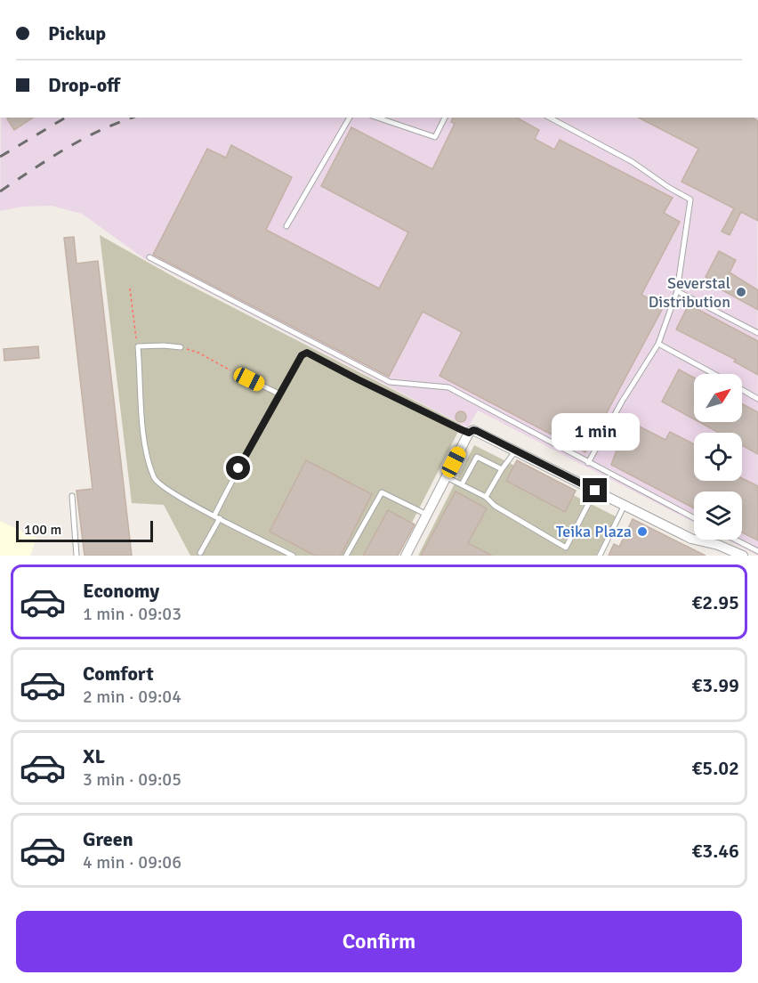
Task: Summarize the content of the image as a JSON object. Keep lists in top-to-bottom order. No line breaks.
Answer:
{"places":["Severstal Distribution","Teika Plaza"],"scale_bar":"100 m","north":"top right","page":{"banner":["Pickup","Drop-off"],"bubble":"1 min","scale":"100 m","list":[{"name":"Economy","note":"1 min · 09:03","value":"€2.95"},{"name":"Comfort","note":"2 min · 09:04","value":"€3.99"},{"name":"XL","note":"3 min · 09:05","value":"€5.02"},{"name":"Green","note":"4 min · 09:06","value":"€3.46"}],"buttons":"Confirm"}}
